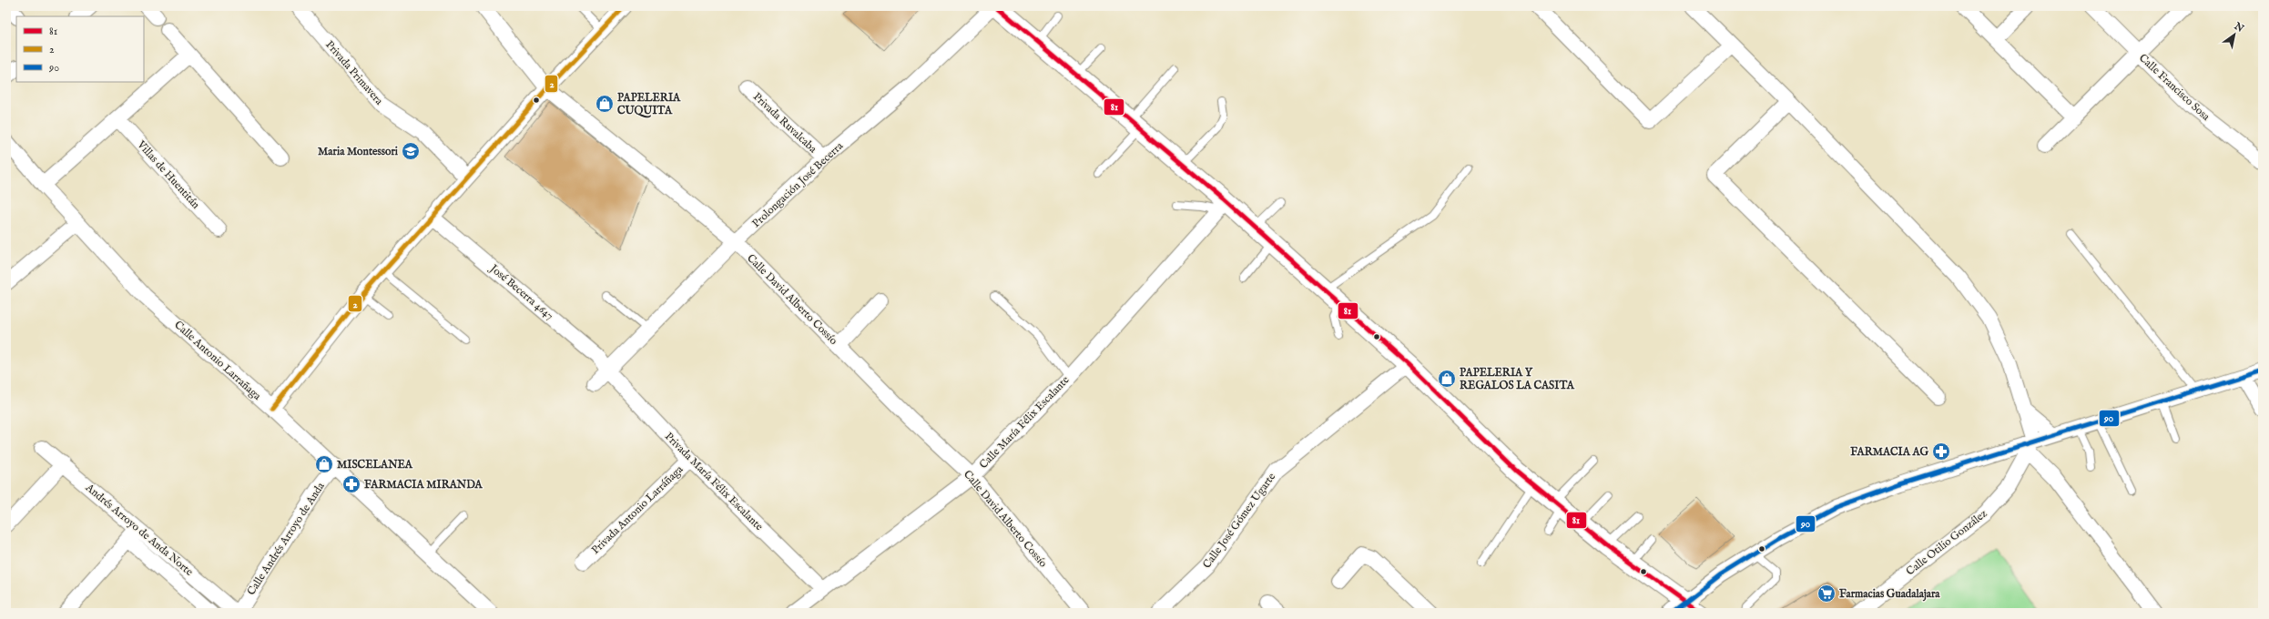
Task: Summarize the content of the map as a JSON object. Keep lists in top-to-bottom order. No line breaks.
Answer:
{"streets":{"street":["Privada Primavera","Calle Francisco Sosa","Privada Ruvalcaba","Villas de Huentitán","Prolongación José Becerra","José Becerra 4647","Calle David Alberto Cossío","Calle Antonio Larrañaga","Calle María Félix Escalante","Privada María Félix Escalante","Privada Antonio Larráñaga","Calle José Gómez Ugarte","Andrés Arroyo de Anda Norte","Calle Andrés Arroyo de Anda","Calle Otilio González"]},"crossings":[["Privada Ruvalcaba","Prolongación José Becerra"],["Prolongación José Becerra","José Becerra 4647"],["Prolongación José Becerra","Calle David Alberto Cossío"],["Prolongación José Becerra","Privada María Félix Escalante"],["José Becerra 4647","Privada María Félix Escalante"],["Calle David Alberto Cossío","Calle María Félix Escalante"],["Calle Antonio Larrañaga","Calle Andrés Arroyo de Anda"],["Calle María Félix Escalante","Privada María Félix Escalante"],["Privada María Félix Escalante","Privada Antonio Larráñaga"],["Andrés Arroyo de Anda Norte","Calle Andrés Arroyo de Anda"]],"places":{"shop":["PAPELERIA CUQUITA","PAPELERIA Y REGALOS LA CASITA","MISCELANEA"],"school or university":["Maria Montessori"],"pharmacy":["FARMACIA AG","FARMACIA MIRANDA"],"supermarket":["Farmacias Guadalajara"]},"lines":["transit line 81","transit line 2","transit line 90"],"legend":["81","2","90"],"north":"top right"}
